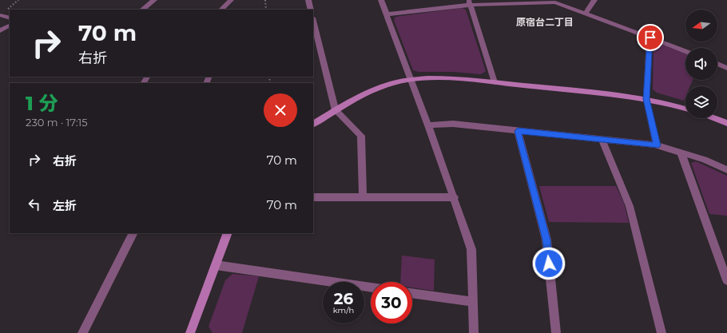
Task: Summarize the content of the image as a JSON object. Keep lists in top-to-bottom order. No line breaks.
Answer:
{"districts":["原宿台二丁目"],"north":"left","page":{"turn":["70 m","右折"],"heading":["1 分","230 m · 17:15"],"list":[{"name":"右折","value":"70 m"},{"name":"左折","value":"70 m"}],"speed":"26 km/h","limit":"30"}}
